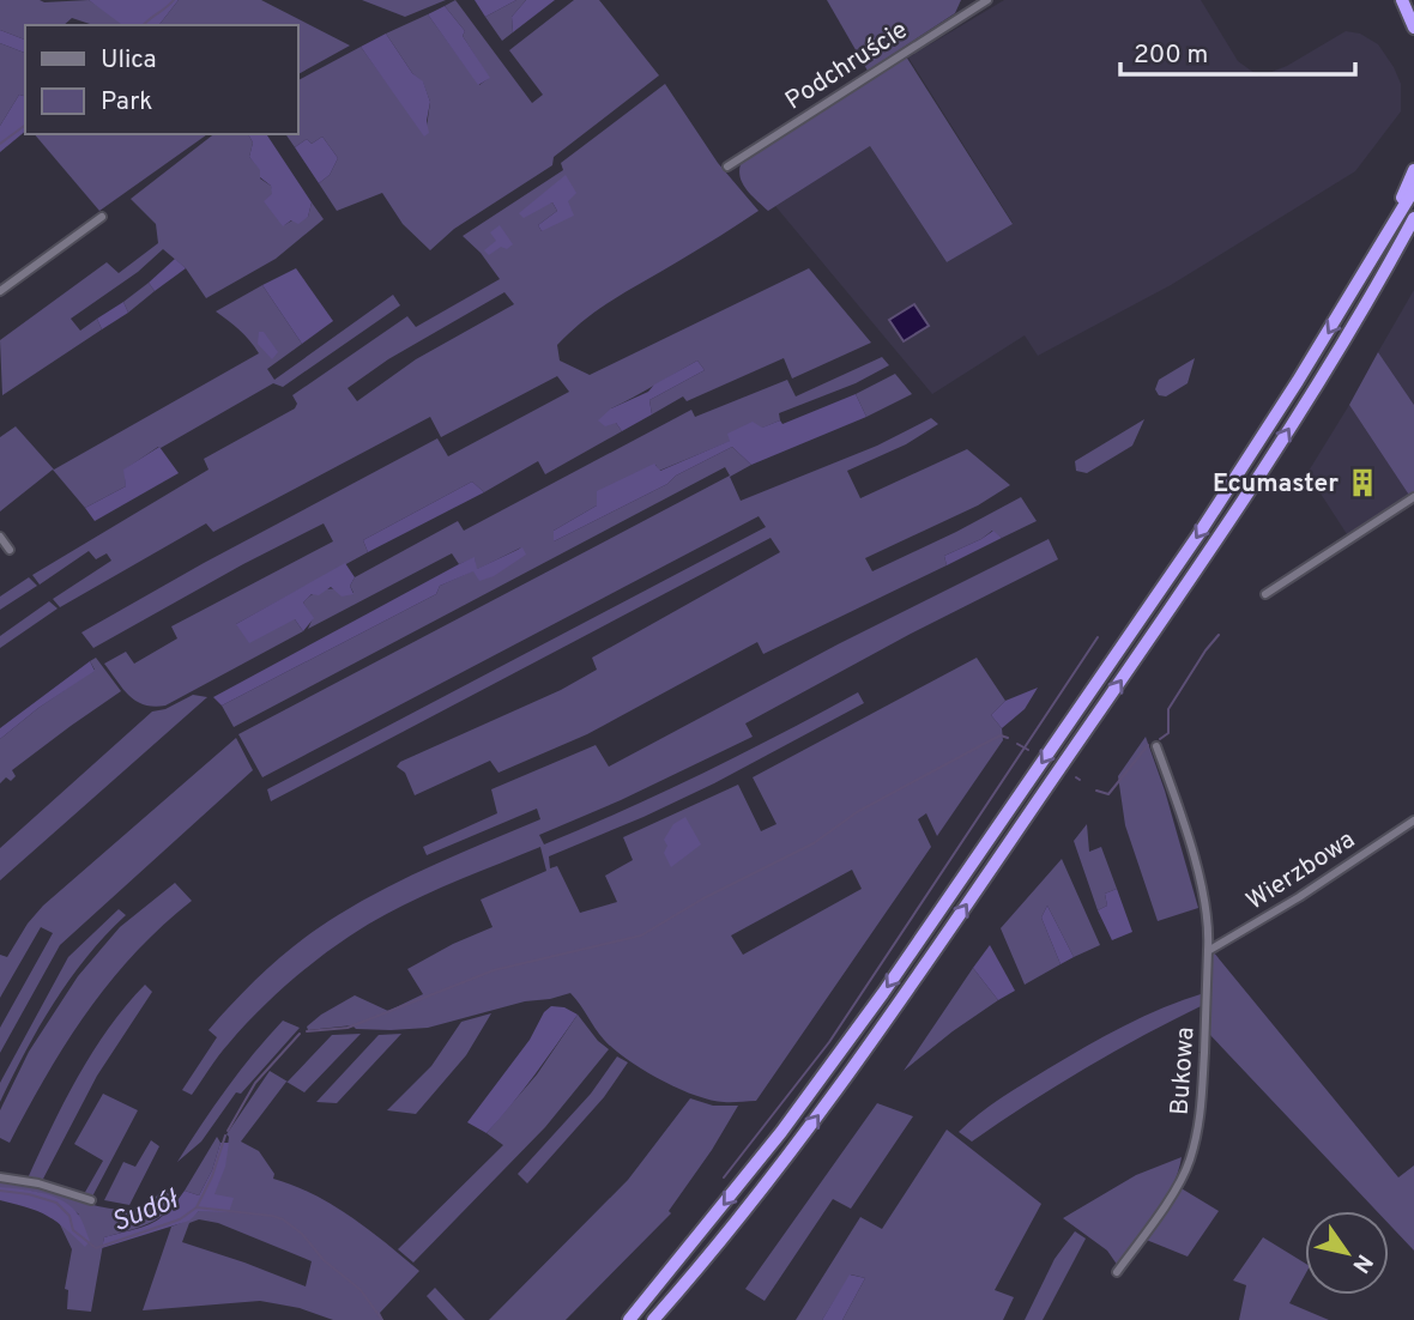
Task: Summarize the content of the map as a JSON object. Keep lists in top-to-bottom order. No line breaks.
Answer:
{"streets":{"street":["Podchruście","Wierzbowa","Bukowa"]},"crossings":[["Wierzbowa","Bukowa"]],"water":["Sudół"],"places":{"building":["Ecumaster"]},"legend":["Ulica","Park"],"scale_bar":"200 m","north":"bottom right"}
